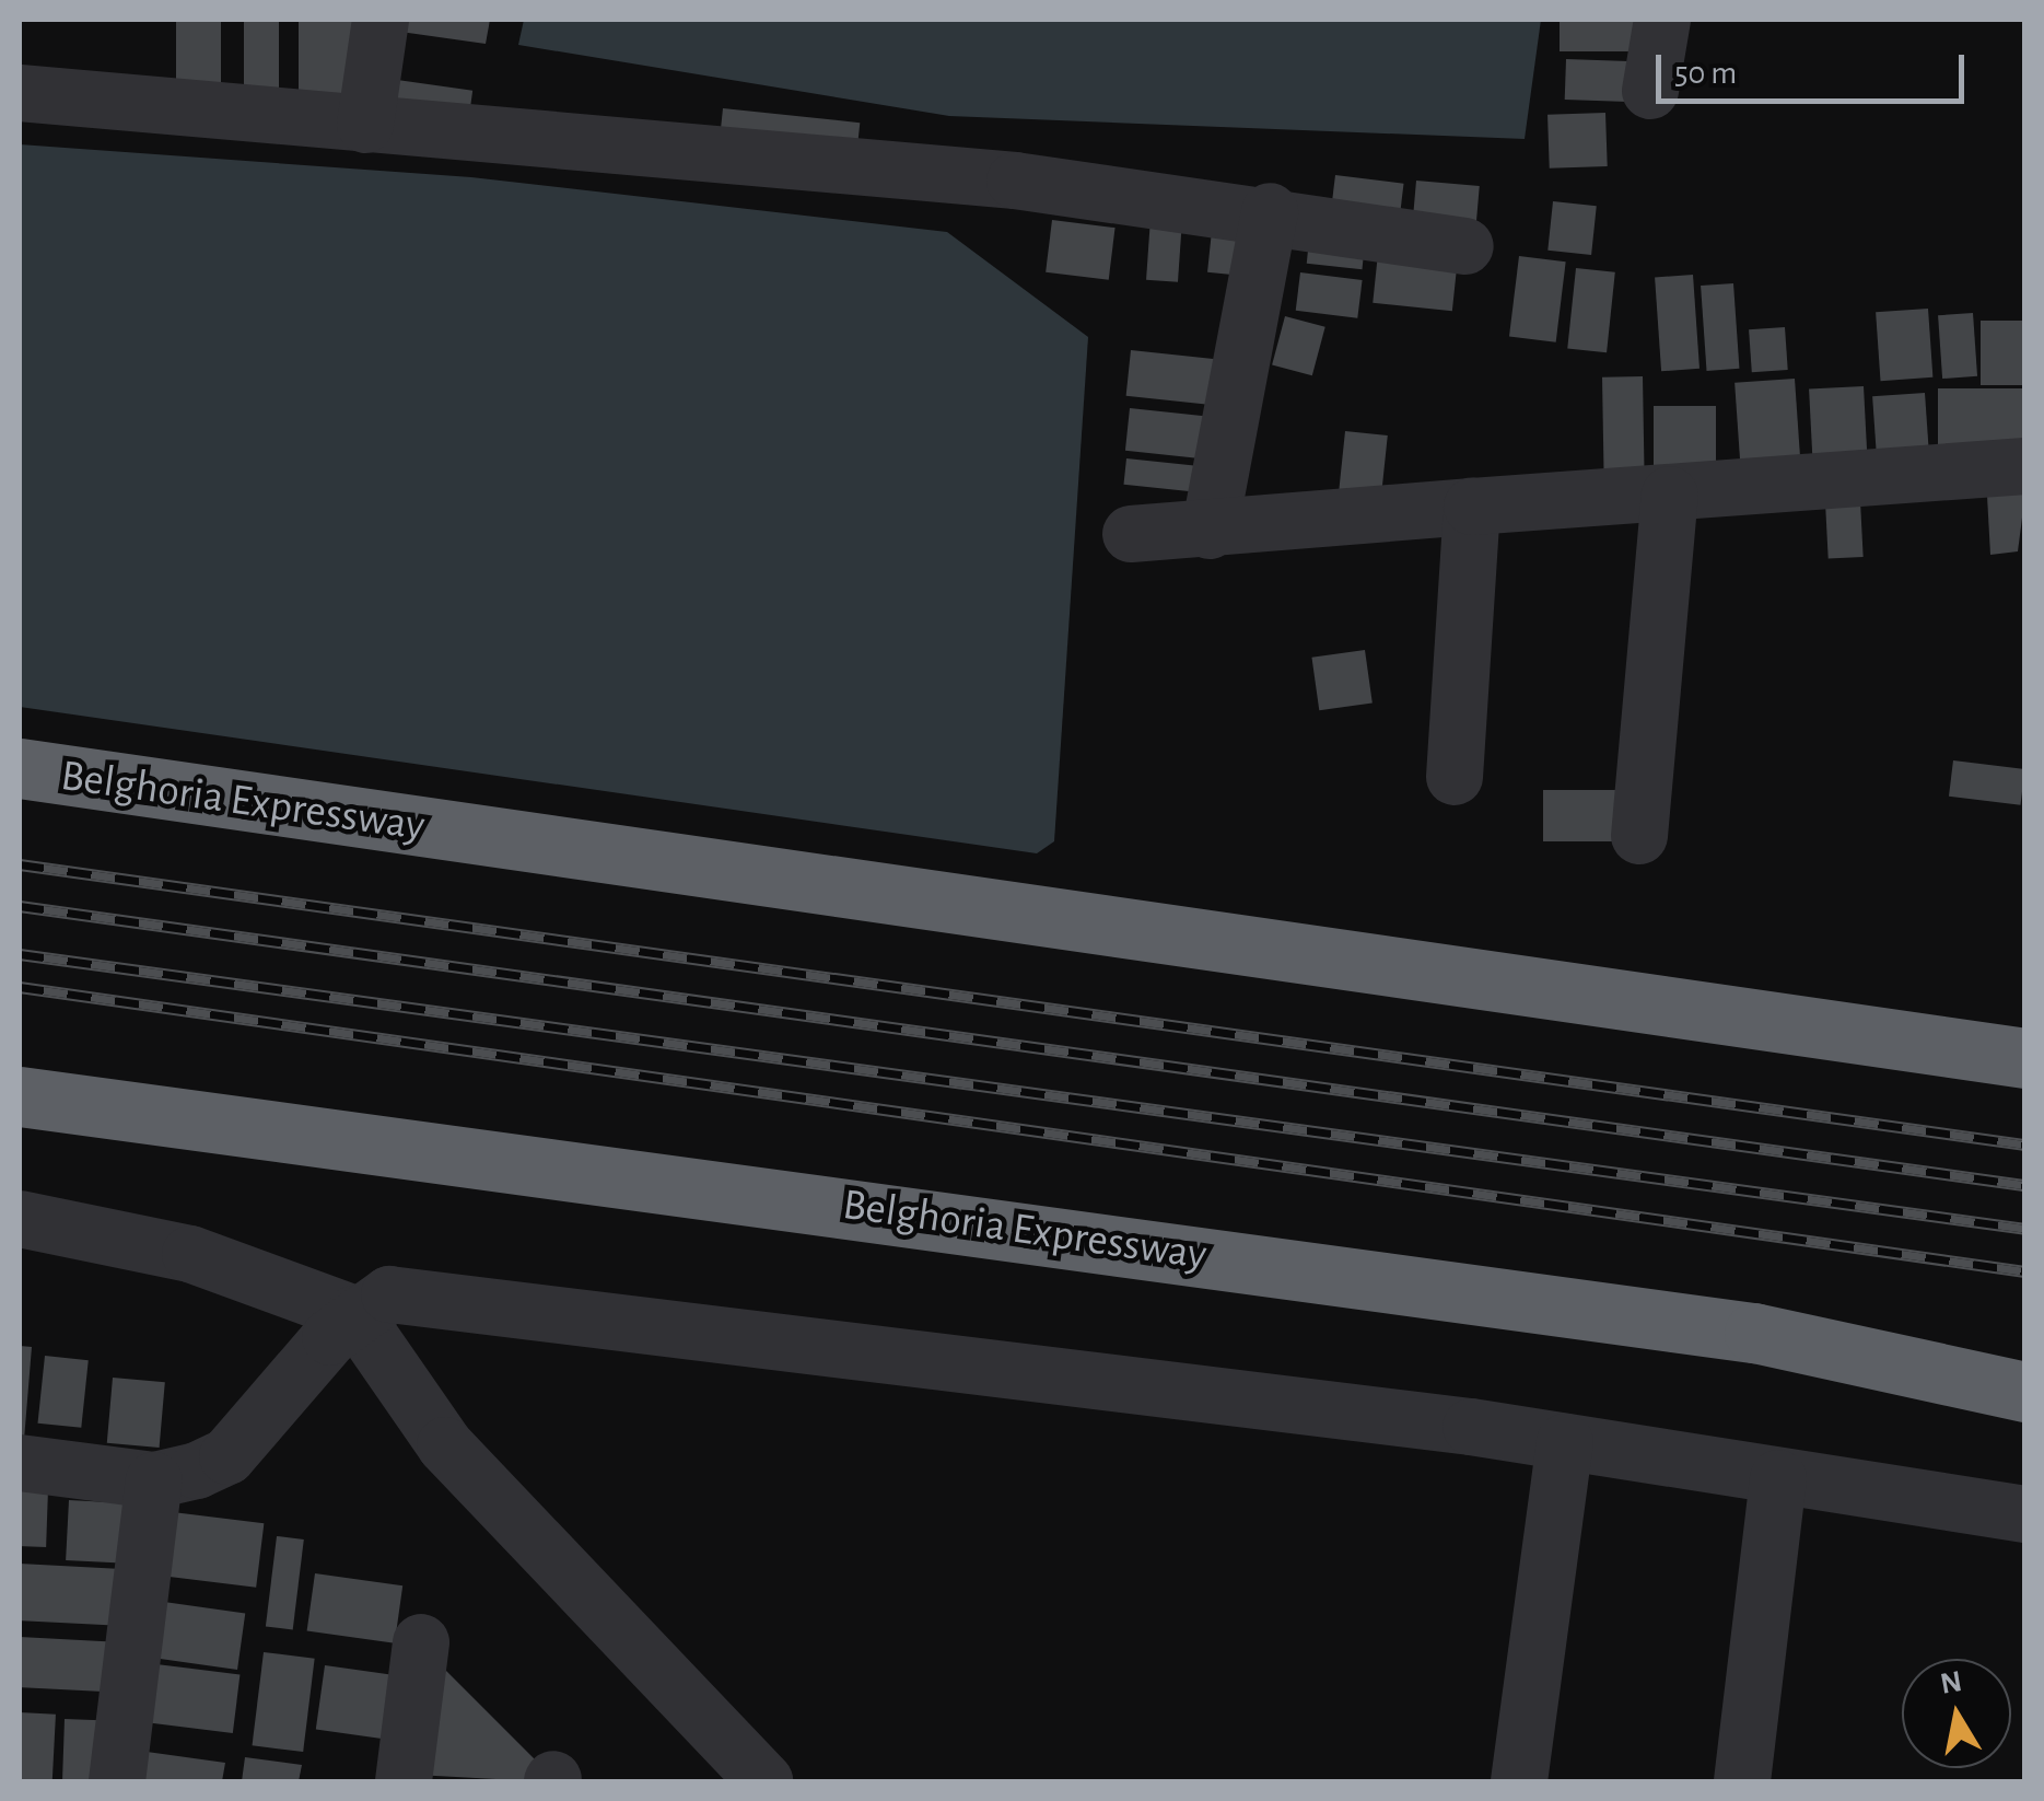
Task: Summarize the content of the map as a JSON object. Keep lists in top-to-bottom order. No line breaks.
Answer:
{"streets":{"highway":["Belghoria Expressway"]},"scale_bar":"50 m","north":"top"}
